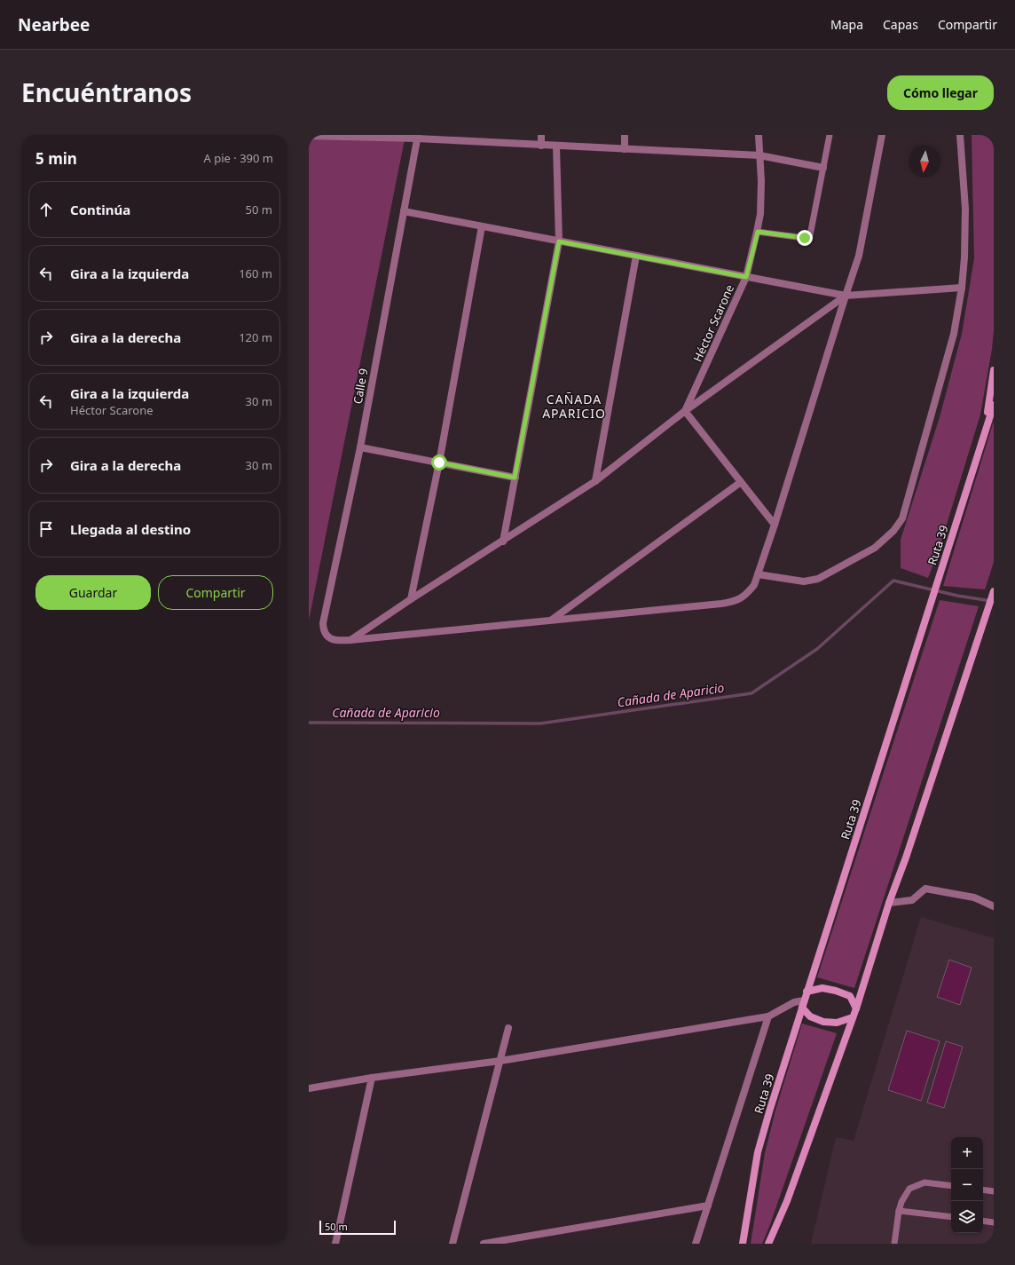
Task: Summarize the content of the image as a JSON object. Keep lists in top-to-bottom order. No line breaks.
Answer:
{"streets":{"main road":["Ruta 39"],"street":["Héctor Scarone","Calle 9"]},"districts":["CAÑADA APARICIO"],"water":["Cañada de Aparicio"],"scale_bar":"50 m","north":"bottom","page":{"header":"Nearbee","nav":["Mapa","Capas","Compartir"],"title":"Encuéntranos","buttons":["Cómo llegar",["Guardar","Compartir"]],"heading":["5 min","A pie · 390 m"],"list":[["Continúa","50 m"],["Gira a la izquierda","160 m"],["Gira a la derecha","120 m"],["Gira a la izquierda","Héctor Scarone","30 m"],["Gira a la derecha","30 m"],"Llegada al destino"],"map_buttons":["+","−"],"scale":"50 m"}}
